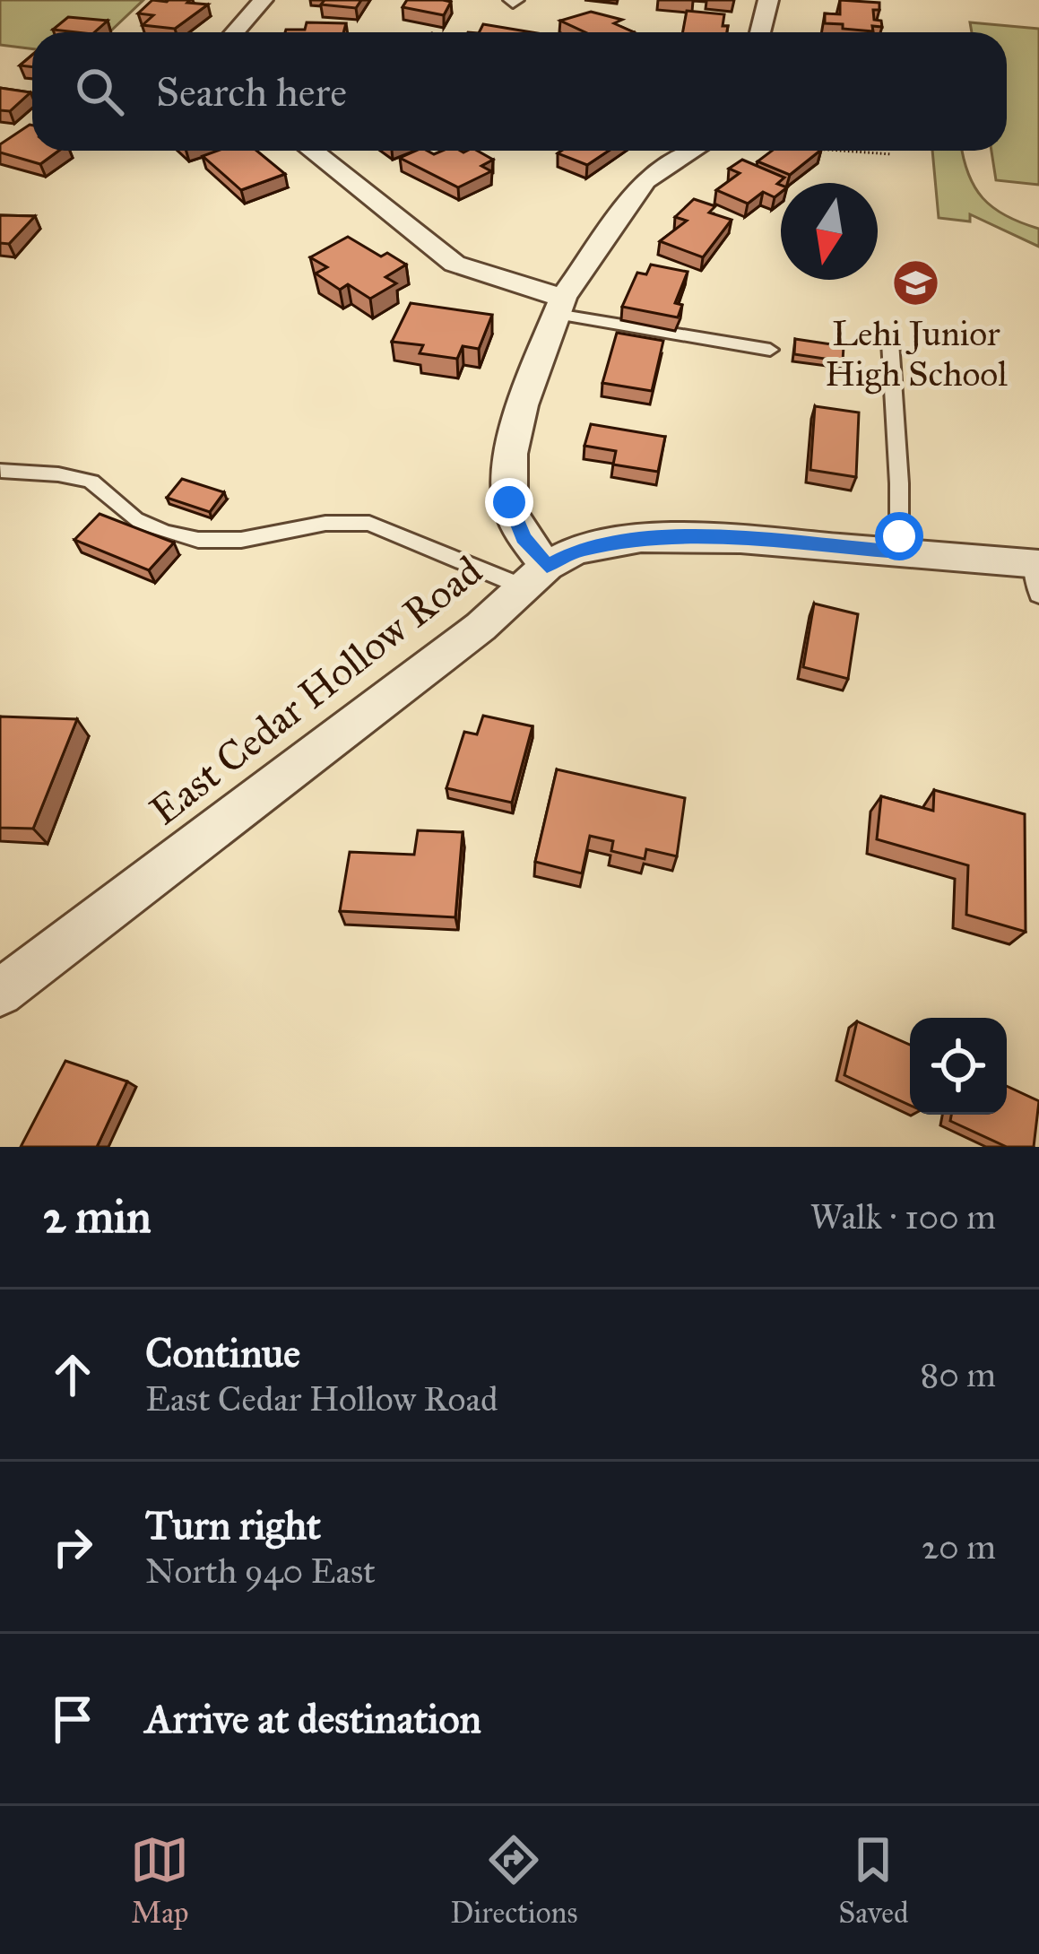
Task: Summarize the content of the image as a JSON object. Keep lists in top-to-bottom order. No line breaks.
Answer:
{"streets":{"street":["East Cedar Hollow Road"]},"places":{"school or university":["Lehi Junior High School"]},"north":"bottom","page":{"search":"Search here","heading":["2 min","Walk · 100 m"],"list":[["Continue","East Cedar Hollow Road","80 m"],["Turn right","North 940 East","20 m"],"Arrive at destination"],"nav":["Map","Directions","Saved"]}}
